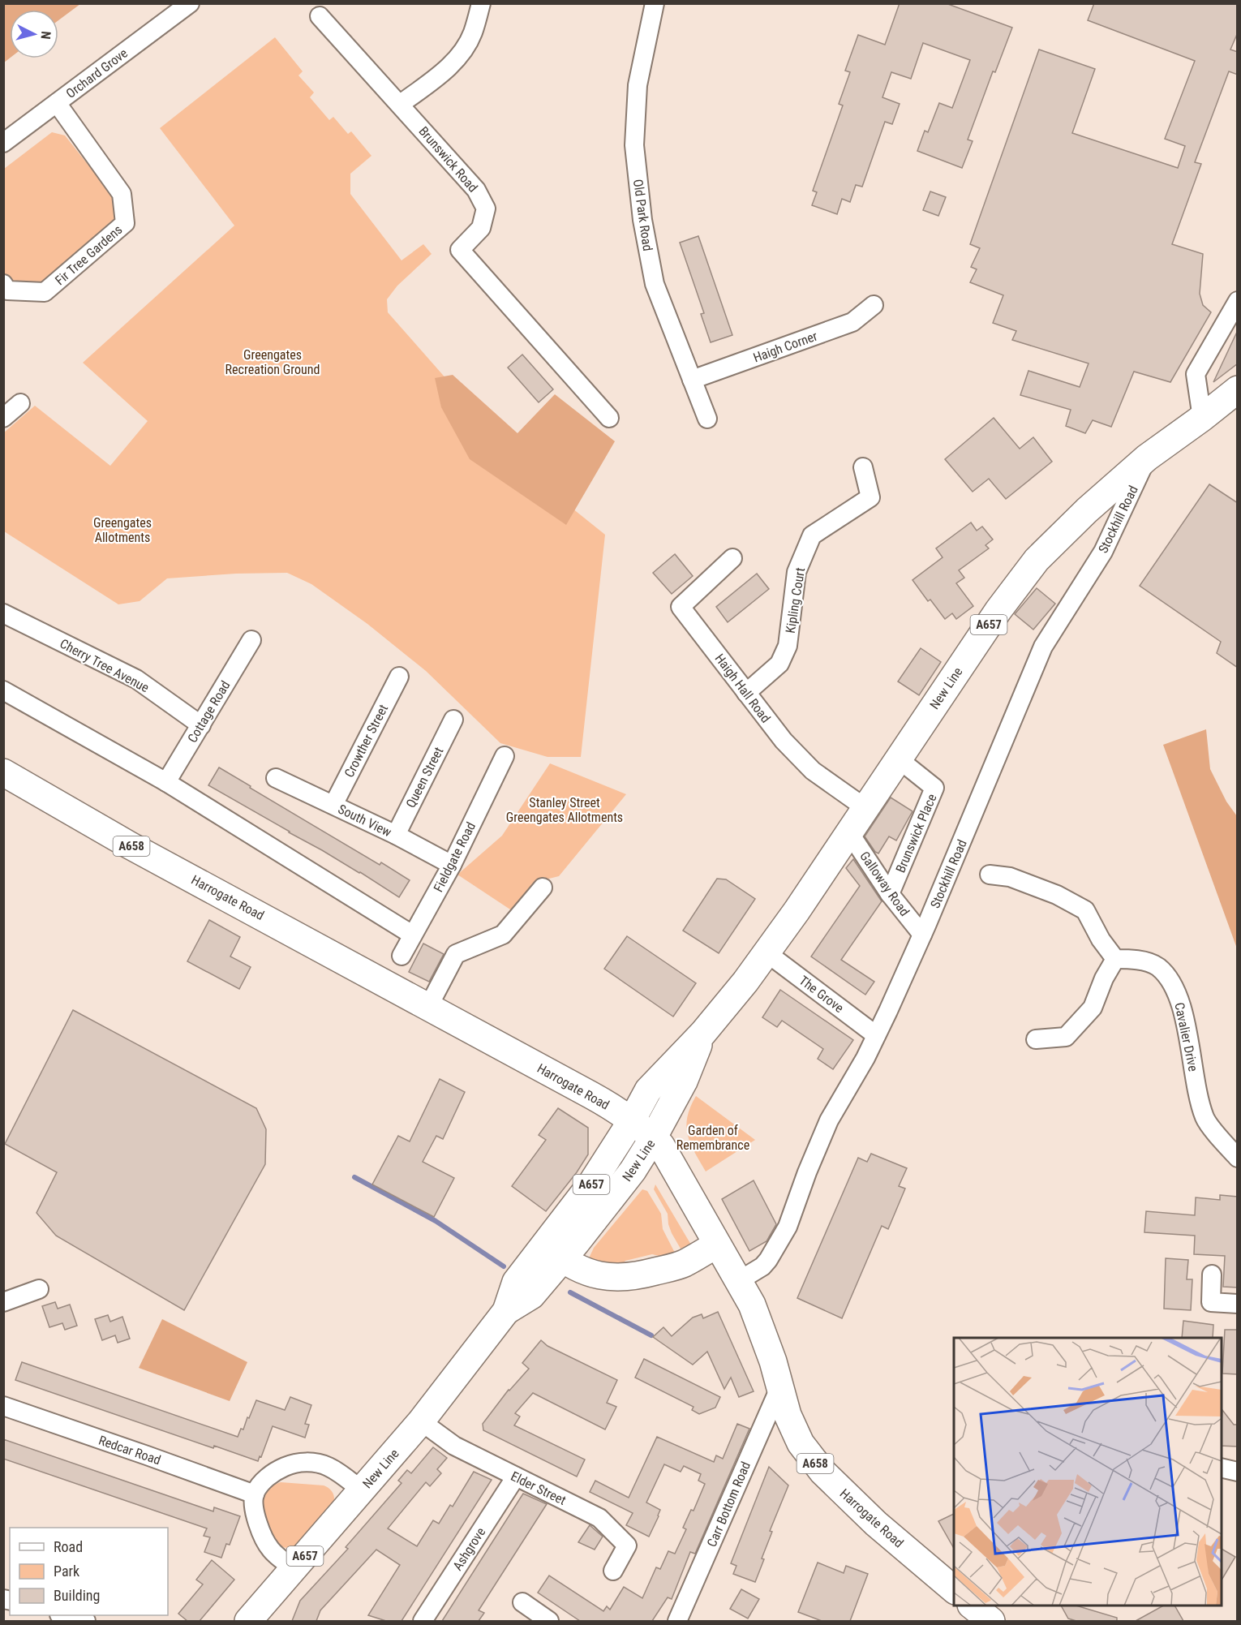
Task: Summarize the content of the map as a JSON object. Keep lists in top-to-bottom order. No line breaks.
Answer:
{"streets":{"main road":["A657","New Line","A658","Harrogate Road"],"street":["Orchard Grove","Brunswick Road","Old Park Road","Fir Tree Gardens","Haigh Corner","Stockhill Road","Kipling Court","Cherry Tree Avenue","Haigh Hall Road","Cottage Road","Crowther Street","Queen Street","South View","Brunswick Place","Fieldgate Road","Galloway Road","The Grove","Cavalier Drive","Redcar Road","Elder Street","Carr Bottom Road","Ashgrove"]},"crossings":[["Orchard Grove","Fir Tree Gardens"],["Old Park Road","Haigh Corner"],["Stockhill Road","New Line"],["Stockhill Road","Galloway Road"],["Stockhill Road","Harrogate Road"],["Stockhill Road","The Grove"],["Kipling Court","Haigh Hall Road"],["Cherry Tree Avenue","Cottage Road"],["Haigh Hall Road","New Line"],["New Line","Brunswick Place"],["New Line","Galloway Road"],["New Line","Harrogate Road"],["New Line","The Grove"],["New Line","Elder Street"],["Crowther Street","South View"],["Queen Street","South View"],["South View","Fieldgate Road"],["Brunswick Place","Galloway Road"],["Harrogate Road","Carr Bottom Road"],["Elder Street","Ashgrove"]],"parks":["Greengates Recreation Ground","Greengates Allotments","Stanley Street Greengates Allotments","Garden of Remembrance"],"legend":["Road","Park","Building"],"north":"right"}
